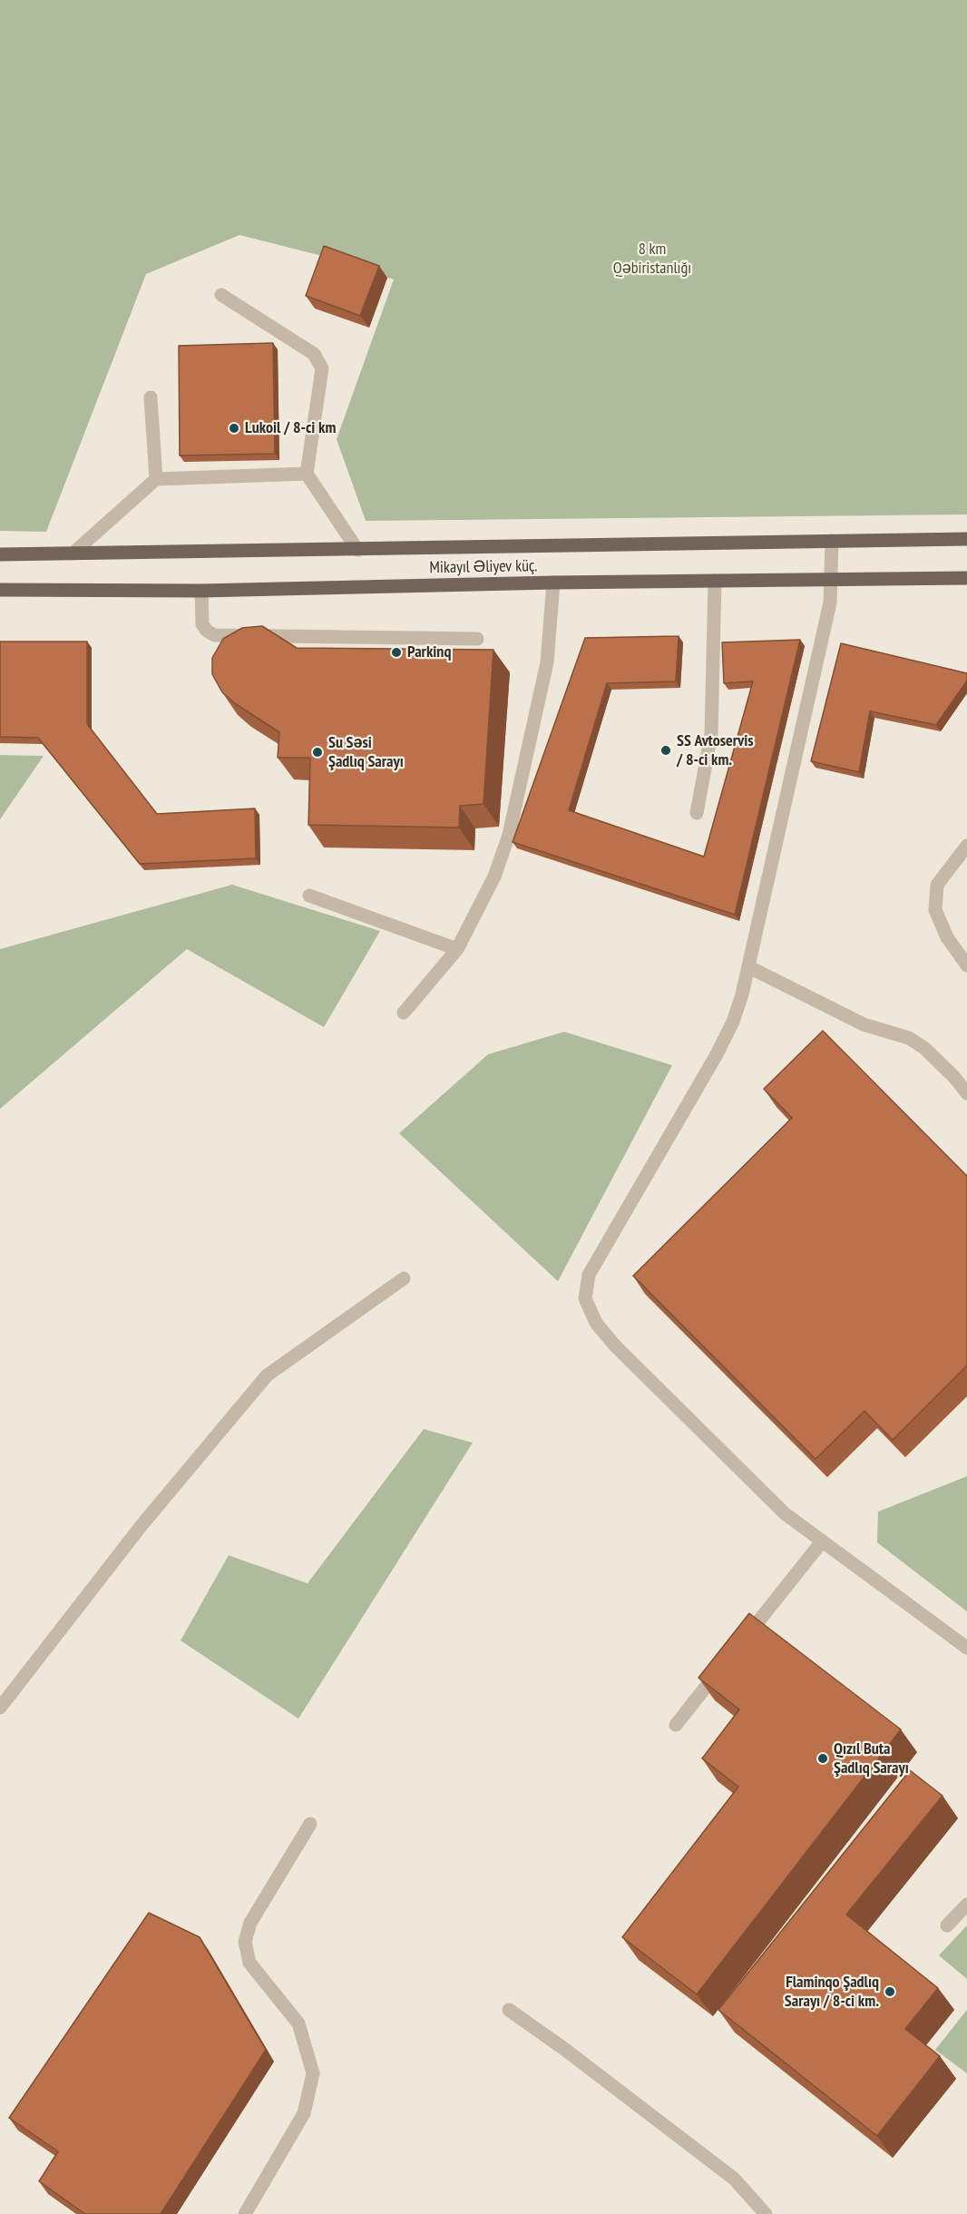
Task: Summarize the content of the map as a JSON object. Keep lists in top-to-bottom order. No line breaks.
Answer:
{"streets":{"main road":["Mikayıl Əliyev küç."]},"parks":["8 km Qəbiristanlığı"],"places":["Lukoil / 8-ci km","Parkinq","SS Avtoservis / 8-ci km.","Su Səsi Şadlıq Sarayı","Qızıl Buta Şadlıq Sarayı","Flaminqo Şadlıq Sarayı / 8-ci km."]}
